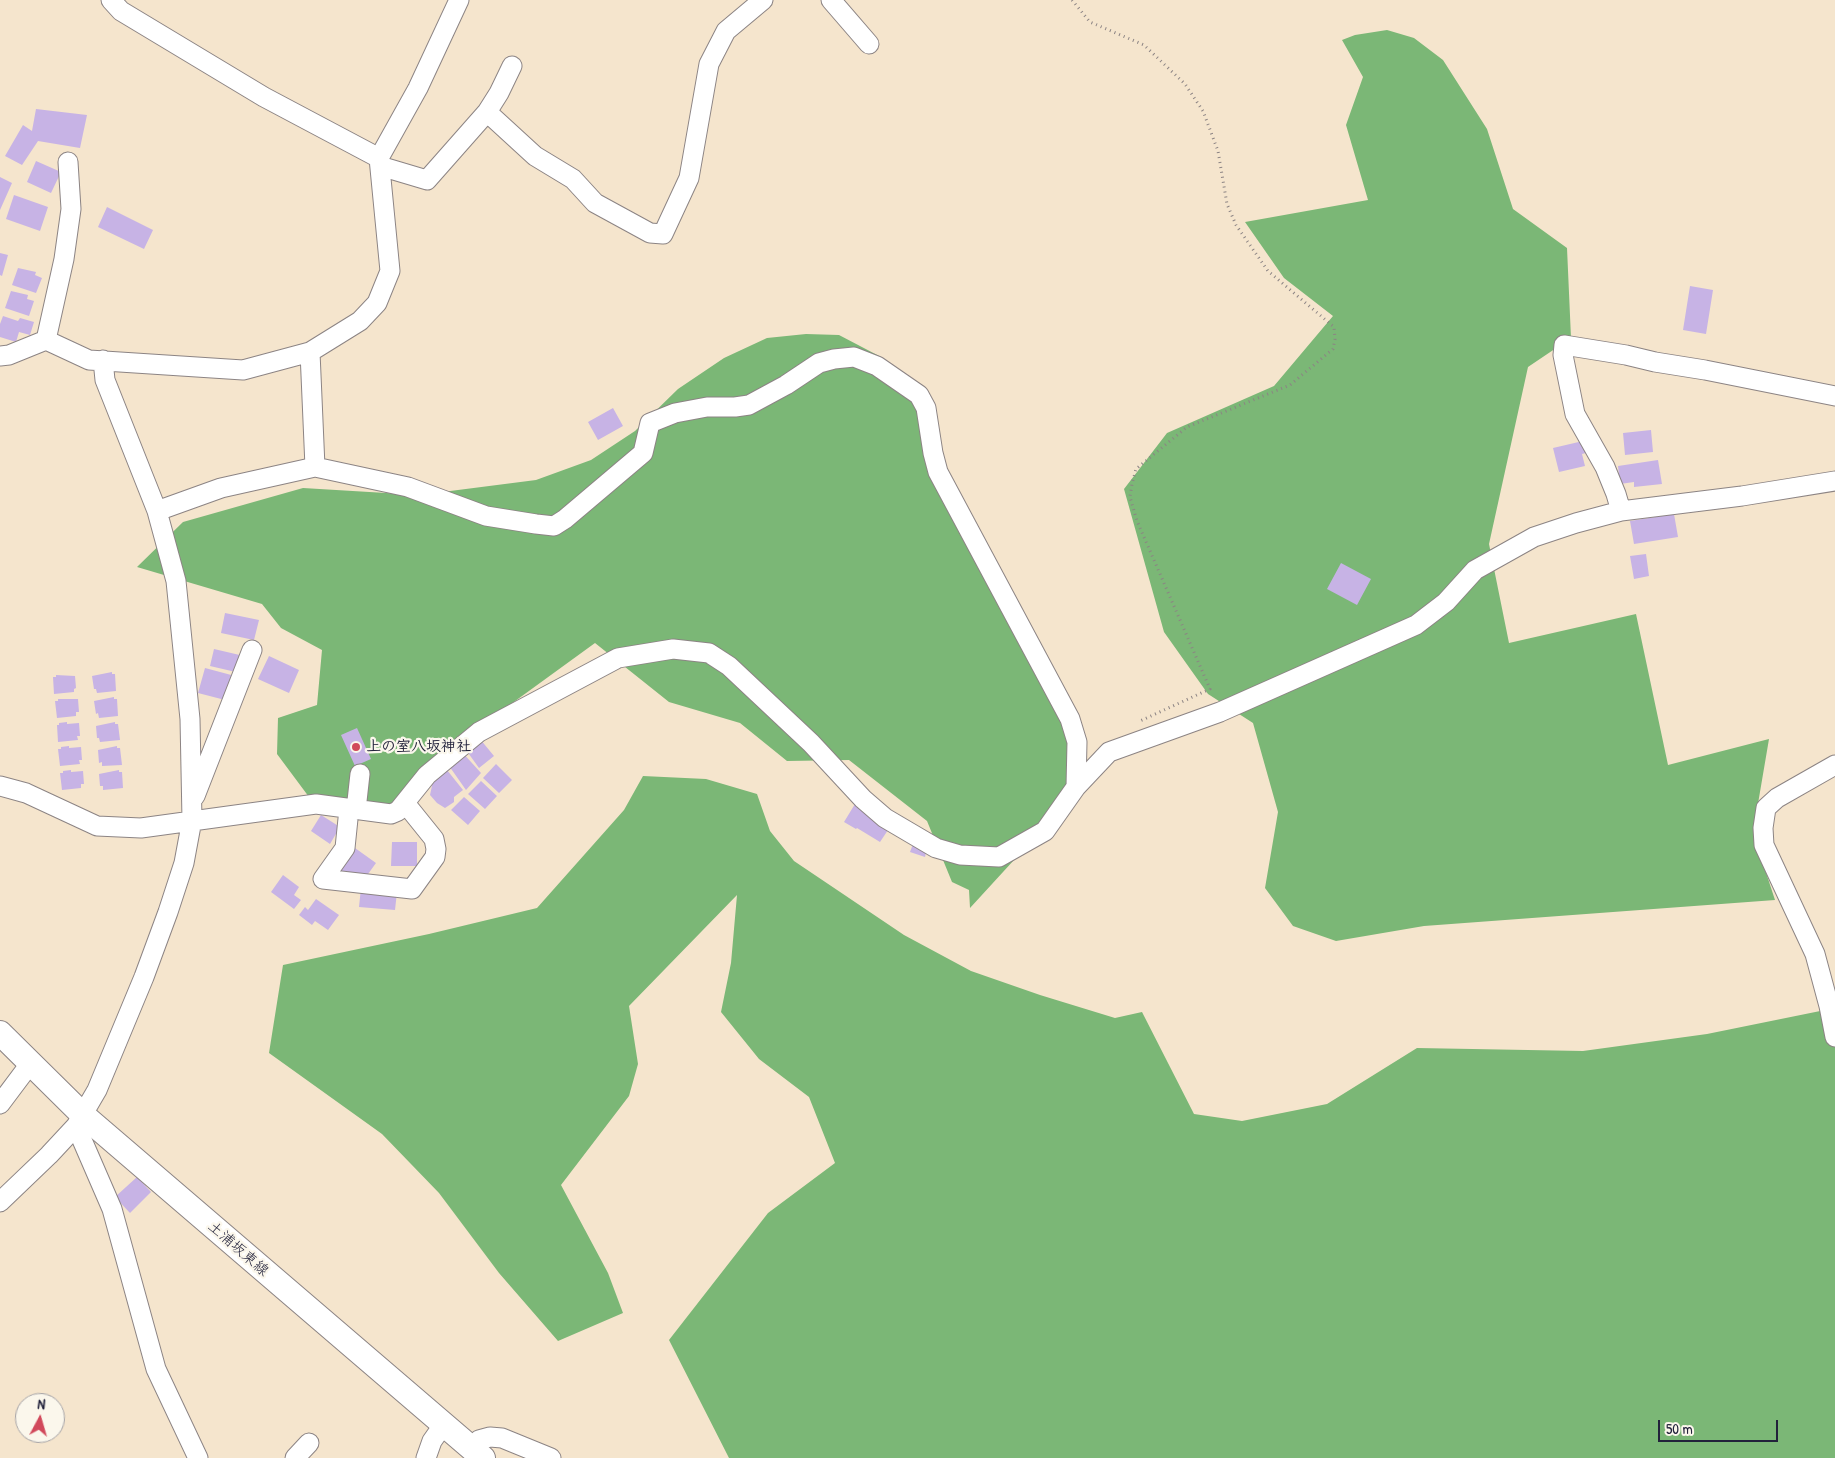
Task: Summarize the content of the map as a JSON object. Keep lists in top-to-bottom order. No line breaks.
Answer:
{"streets":{"main road":["土浦坂東線"]},"places":["上の室八坂神社"],"scale_bar":"50 m","north":"top"}
